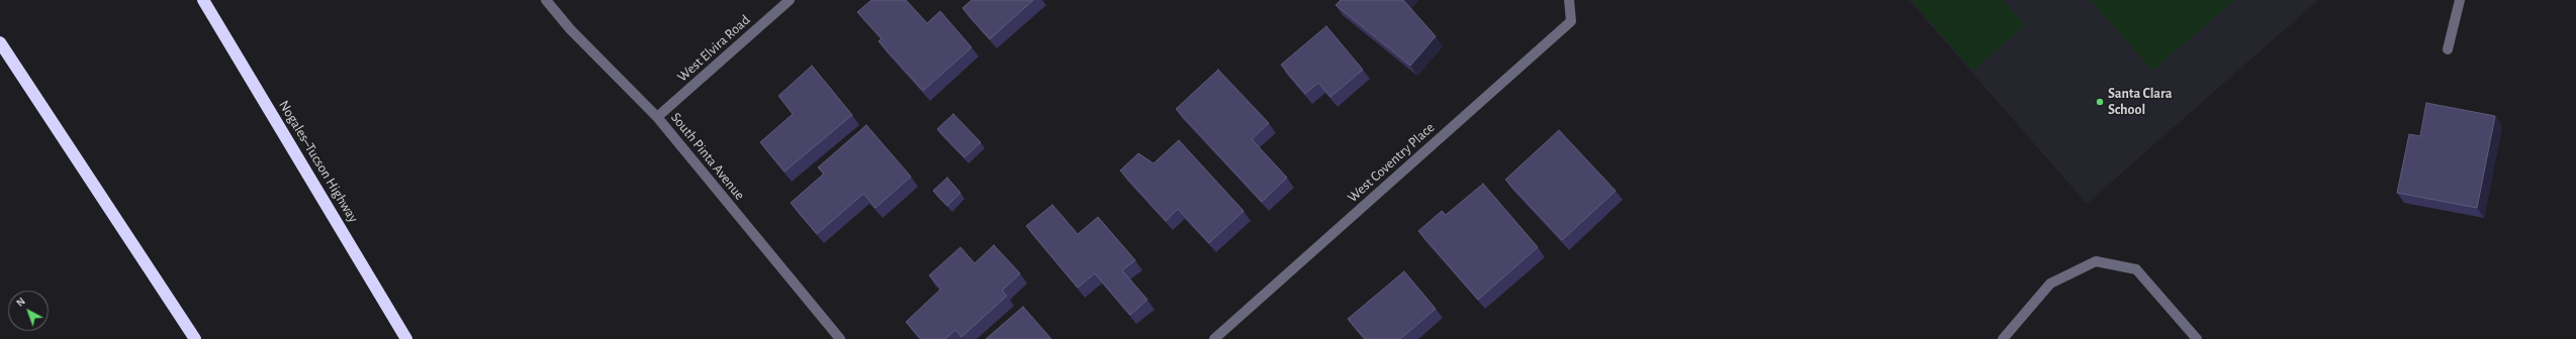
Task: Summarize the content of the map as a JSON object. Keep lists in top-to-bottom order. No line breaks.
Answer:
{"streets":{"highway":["Nogales–Tucson Highway"],"street":["West Elvira Road","South Pinta Avenue","West Coventry Place"]},"crossings":[["West Elvira Road","South Pinta Avenue"]],"places":["Santa Clara School"],"north":"top left"}
